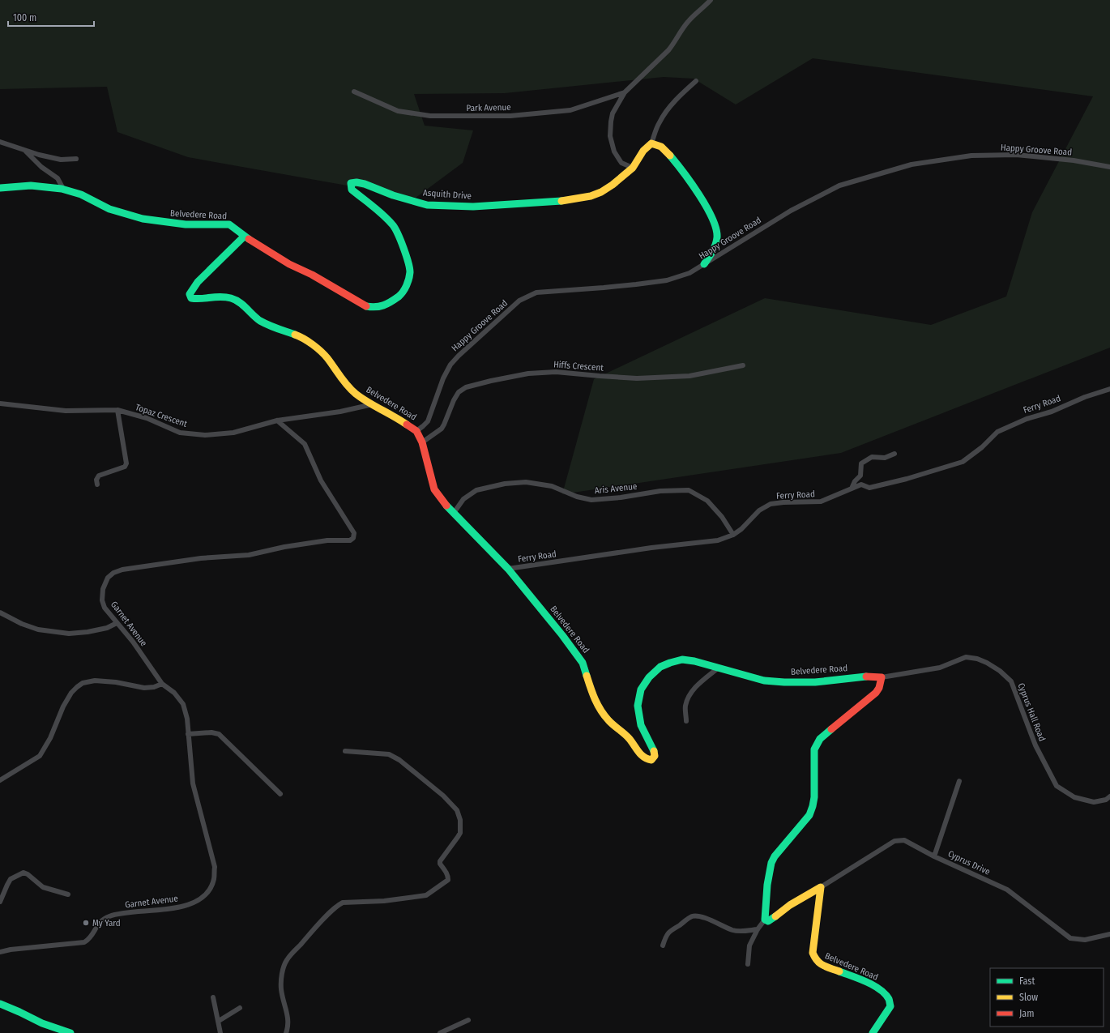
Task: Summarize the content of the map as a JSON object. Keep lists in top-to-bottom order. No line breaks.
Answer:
{"streets":{"street":["Park Avenue","Happy Groove Road","Asquith Drive","Belvedere Road","Hiffs Crescent","Ferry Road","Topaz Crescent","Aris Avenue","Garnet Avenue","Cyprus Hall Road","Cyprus Drive"]},"crossings":[["Happy Groove Road","Belvedere Road"],["Asquith Drive","Belvedere Road"],["Belvedere Road","Hiffs Crescent"],["Belvedere Road","Ferry Road"],["Belvedere Road","Topaz Crescent"],["Belvedere Road","Aris Avenue"],["Belvedere Road","Cyprus Hall Road"],["Belvedere Road","Cyprus Drive"],["Ferry Road","Aris Avenue"],["Topaz Crescent","Garnet Avenue"]],"places":["My Yard"],"legend":["Fast","Slow","Jam"],"scale_bar":"100 m"}
